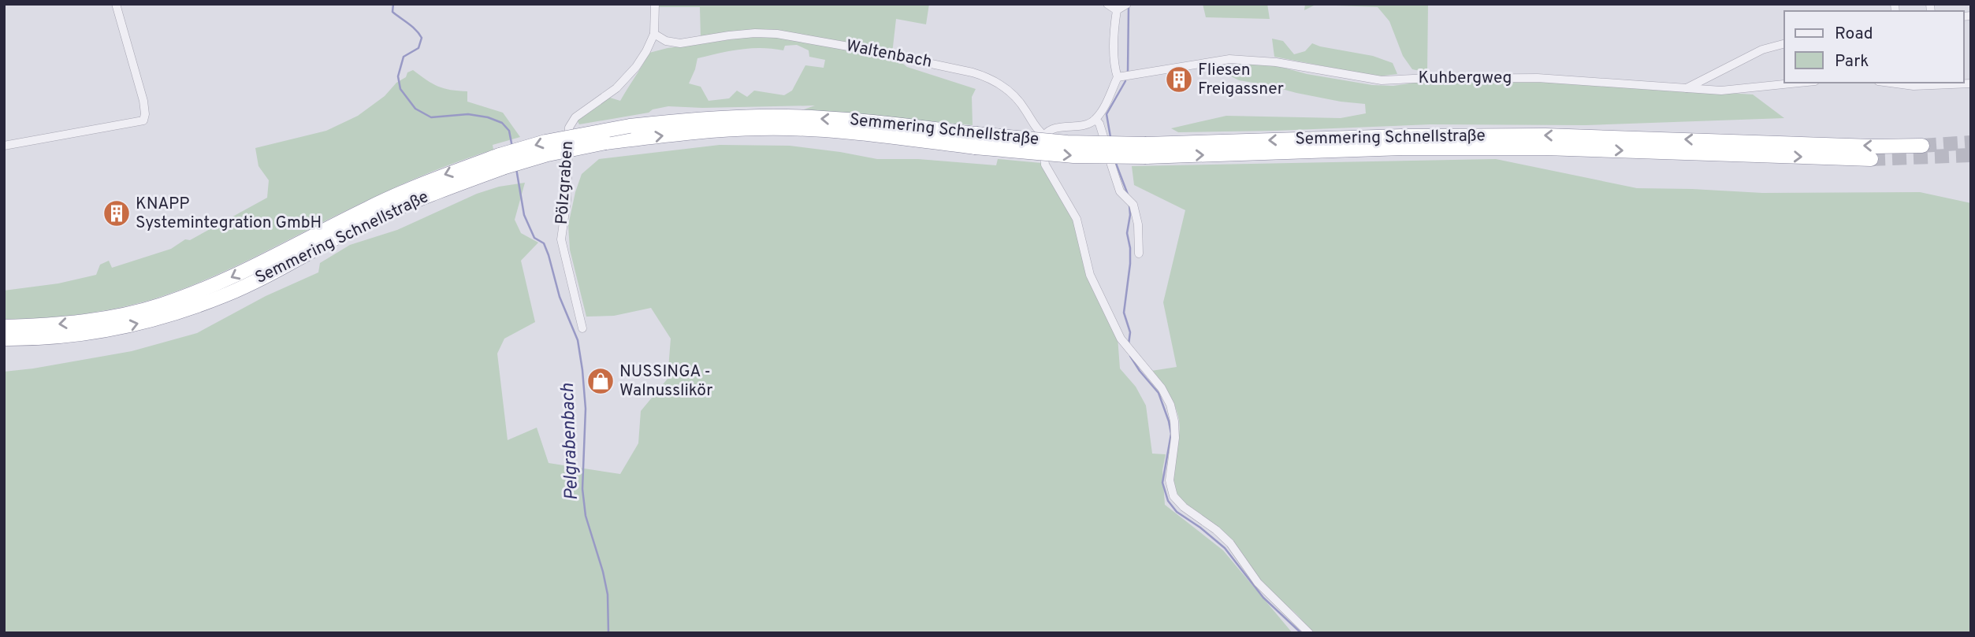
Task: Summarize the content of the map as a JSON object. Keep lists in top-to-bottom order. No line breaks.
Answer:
{"streets":{"highway":["Semmering Schnellstraße"],"street":["Waltenbach","Kuhbergweg","Pölzgraben"]},"crossings":[["Waltenbach","Pölzgraben"]],"water":["Pelgrabenbach"],"places":{"building":["Fliesen Freigassner","KNAPP Systemintegration GmbH"],"shop":["NUSSINGA - Walnusslikör"]},"legend":["Road","Park"]}
